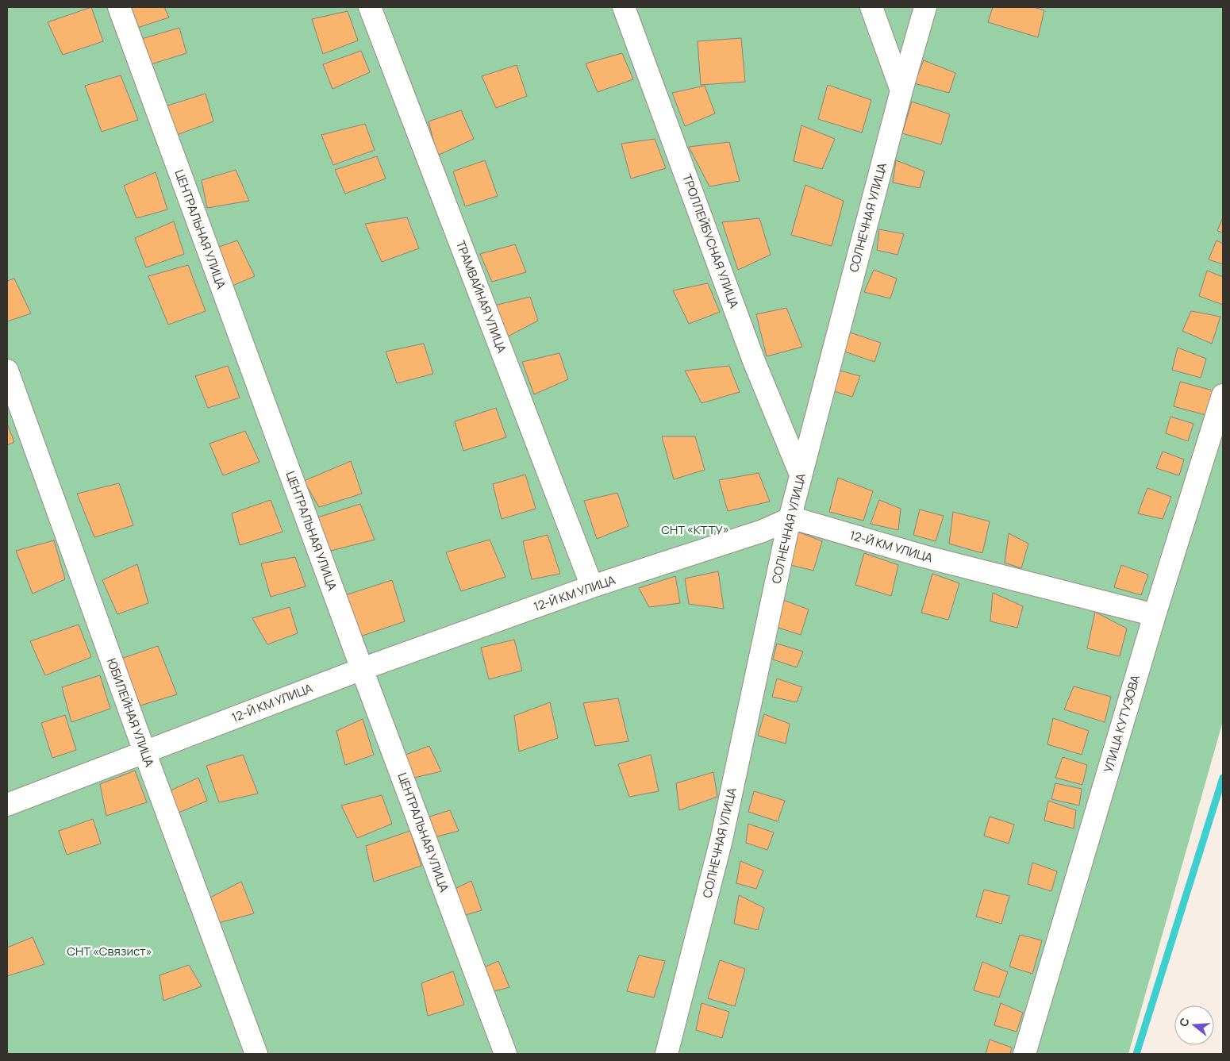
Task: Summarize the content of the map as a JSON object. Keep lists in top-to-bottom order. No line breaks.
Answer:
{"streets":{"street":["СОЛНЕЧНАЯ УЛИЦА","ЦЕНТРАЛЬНАЯ УЛИЦА","ТРОЛЛЕЙБУСНАЯ УЛИЦА","ТРАМВАЙНАЯ УЛИЦА","12-Й КМ УЛИЦА","ЮБИЛЕЙНАЯ УЛИЦА","УЛИЦА КУТУЗОВА"]},"crossings":[["СОЛНЕЧНАЯ УЛИЦА","ТРОЛЛЕЙБУСНАЯ УЛИЦА"],["СОЛНЕЧНАЯ УЛИЦА","12-Й КМ УЛИЦА"],["ЦЕНТРАЛЬНАЯ УЛИЦА","12-Й КМ УЛИЦА"],["ТРАМВАЙНАЯ УЛИЦА","12-Й КМ УЛИЦА"],["12-Й КМ УЛИЦА","ЮБИЛЕЙНАЯ УЛИЦА"],["12-Й КМ УЛИЦА","УЛИЦА КУТУЗОВА"]],"parks":["СНТ «КТТУ»","СНТ «Связист»"],"north":"left"}
